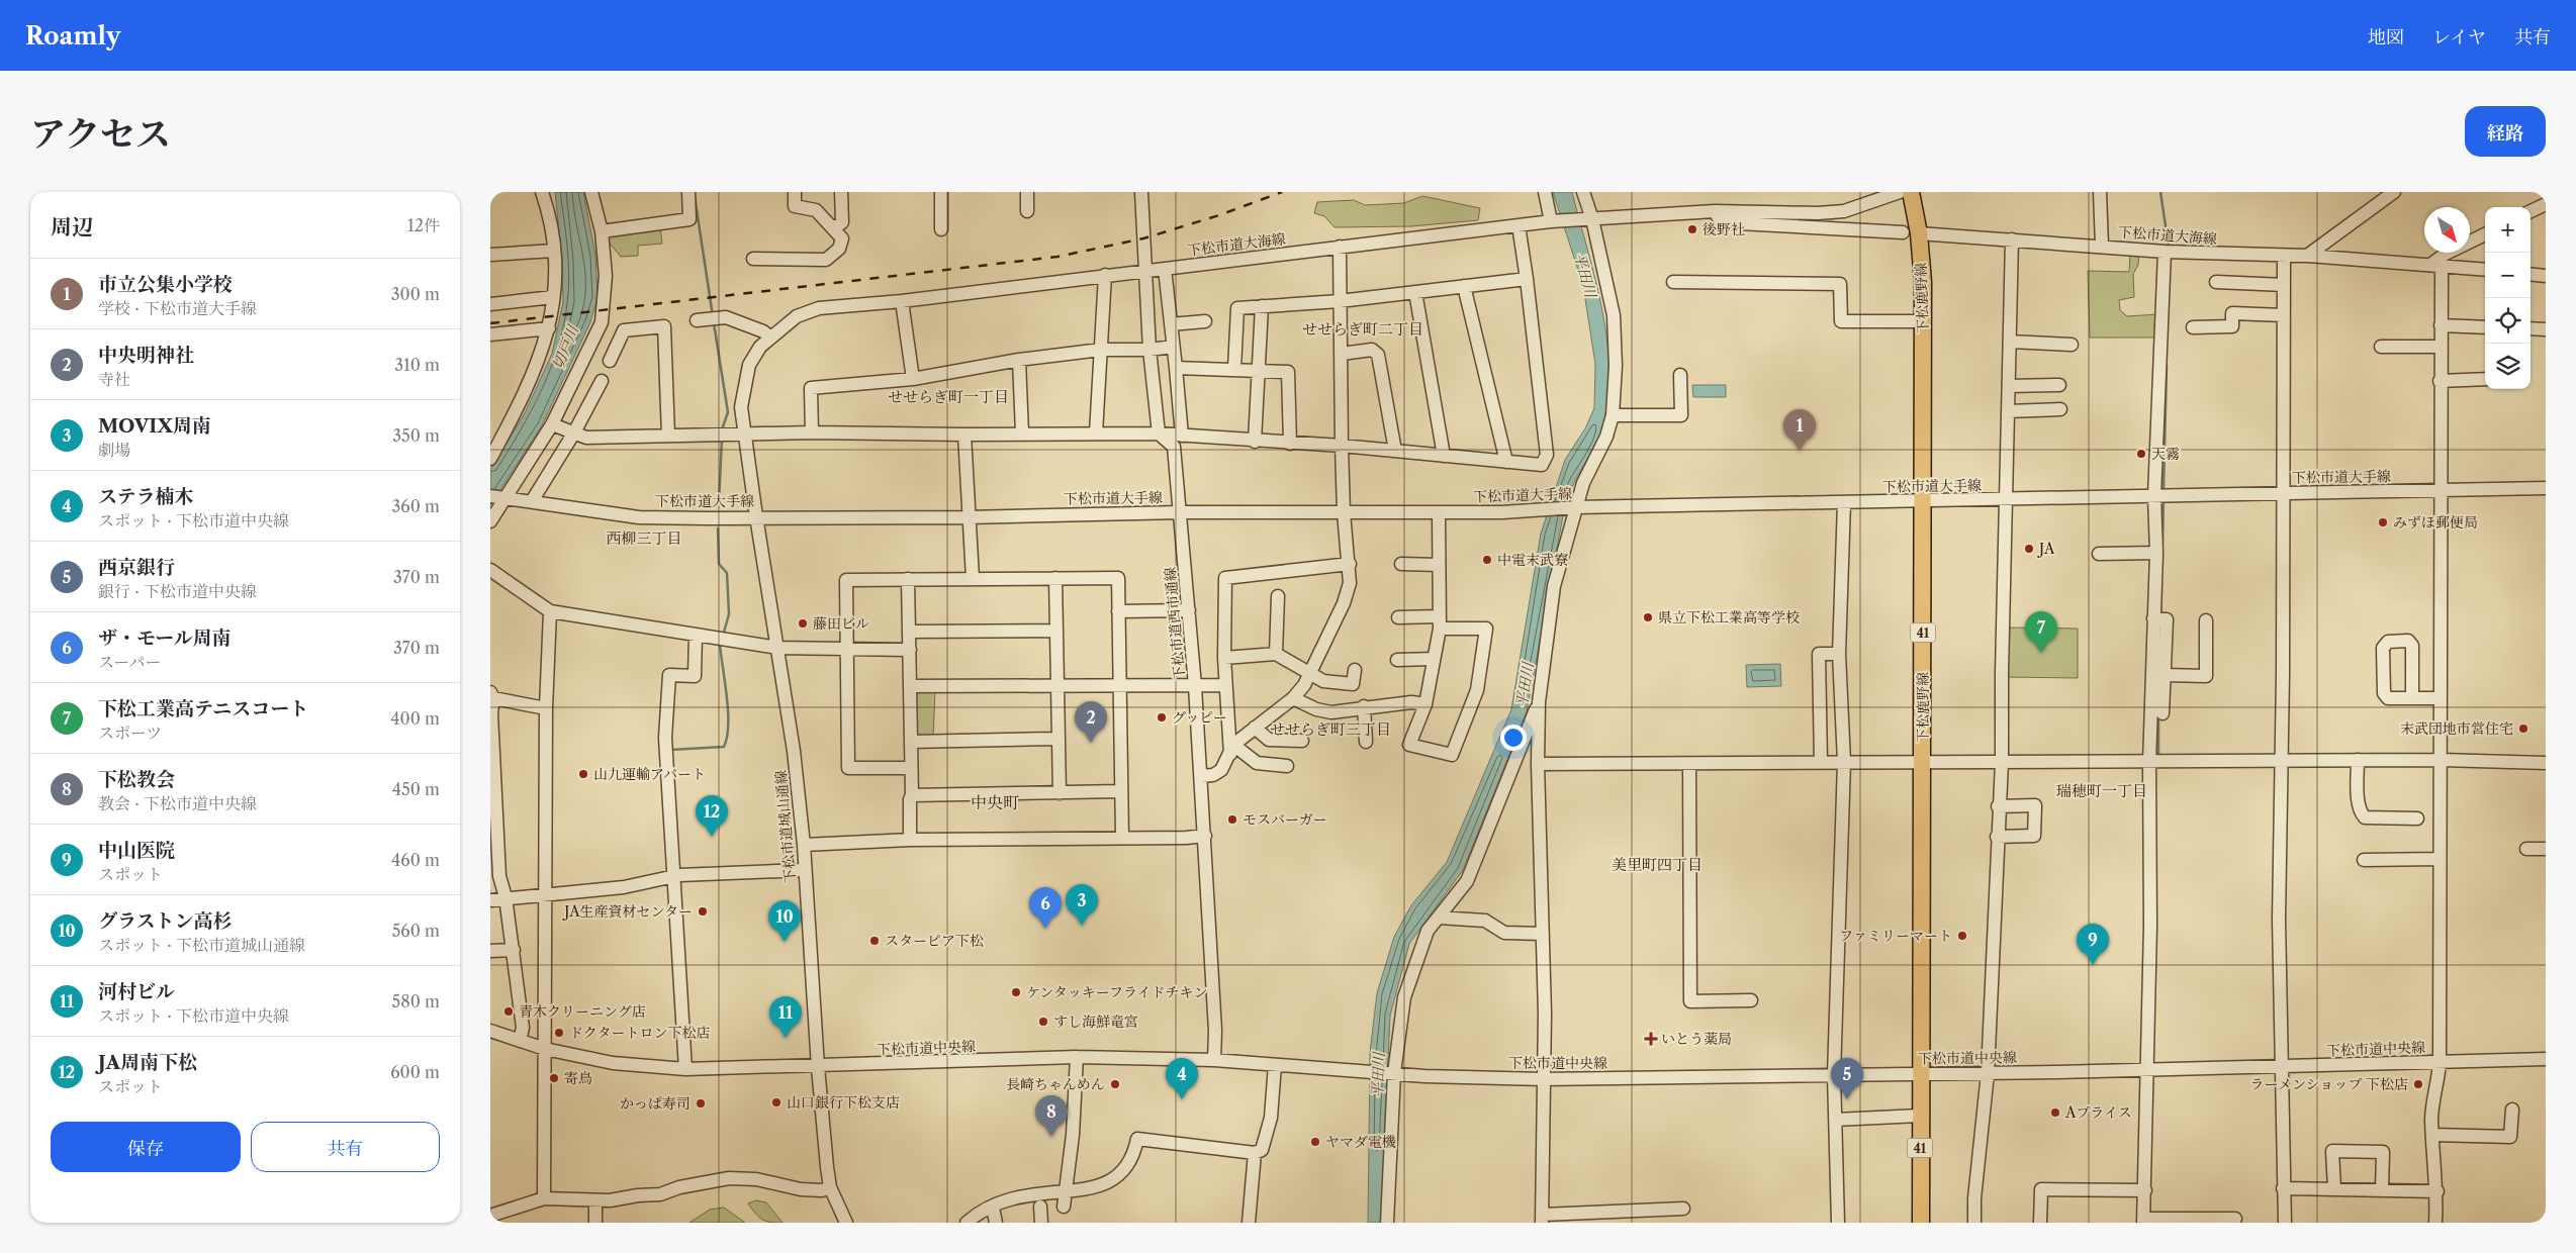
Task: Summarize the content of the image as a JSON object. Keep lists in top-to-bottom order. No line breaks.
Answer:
{"streets":{"main road":["下松鹿野線","41"],"street":["下松市道大海線","下松市道大手線","下松市道西市通線","下松市道城山通線","下松市道中央線"]},"crossings":[["下松市道大海線","下松鹿野線"],["下松市道大海線","下松市道大手線"],["下松市道大海線","下松市道城山通線"],["下松鹿野線","下松市道大手線"],["下松鹿野線","下松市道中央線"],["下松市道大手線","下松市道西市通線"],["下松市道大手線","下松市道城山通線"],["下松市道西市通線","下松市道中央線"],["下松市道城山通線","下松市道中央線"]],"districts":["せせらぎ町二丁目","せせらぎ町一丁目","西柳三丁目","せせらぎ町三丁目","瑞穂町一丁目","中央町","美里町四丁目"],"water":["平田川","切戸川"],"places":{"other":["後野社","天霧","みずほ郵便局","JA","中電末武寮","県立下松工業高等学校","藤田ビル","グッピー","末武団地市営住宅","山九運輸アパート","モスバーガー","JA生産資材センター","ファミリーマート","スターピア下松","ケンタッキーフライドチキン","青木クリーニング店","すし海鮮竜宮","ドクタートロン下松店","寄鳥","長崎ちゃんめん","ラーメンショップ 下松店","山口銀行下松支店","かっぱ寿司","Aプライス","ヤマダ電機"],"health":["いとう薬局"]},"north":"bottom right","page":{"header":"Roamly","nav":["地図","レイヤ","共有"],"title":"アクセス","buttons":["経路",["保存","共有"]],"heading":["周辺","12件"],"map_buttons":["+","−"],"list":[{"mark":"1","name":"市立公集小学校","note":"学校 · 下松市道大手線","value":"300 m"},{"mark":"2","name":"中央明神社","note":"寺社","value":"310 m"},{"mark":"3","name":"MOVIX周南","note":"劇場","value":"350 m"},{"mark":"4","name":"ステラ楠木","note":"スポット · 下松市道中央線","value":"360 m"},{"mark":"5","name":"西京銀行","note":"銀行 · 下松市道中央線","value":"370 m"},{"mark":"6","name":"ザ・モール周南","note":"スーパー","value":"370 m"},{"mark":"7","name":"下松工業高テニスコート","note":"スポーツ","value":"400 m"},{"mark":"8","name":"下松教会","note":"教会 · 下松市道中央線","value":"450 m"},{"mark":"9","name":"中山医院","note":"スポット","value":"460 m"},{"mark":"10","name":"グラストン高杉","note":"スポット · 下松市道城山通線","value":"560 m"},{"mark":"11","name":"河村ビル","note":"スポット · 下松市道中央線","value":"580 m"},{"mark":"12","name":"JA周南下松","note":"スポット","value":"600 m"}],"pins":["1","7","2","12","3","6","10","9","11","4","5","8"]}}
